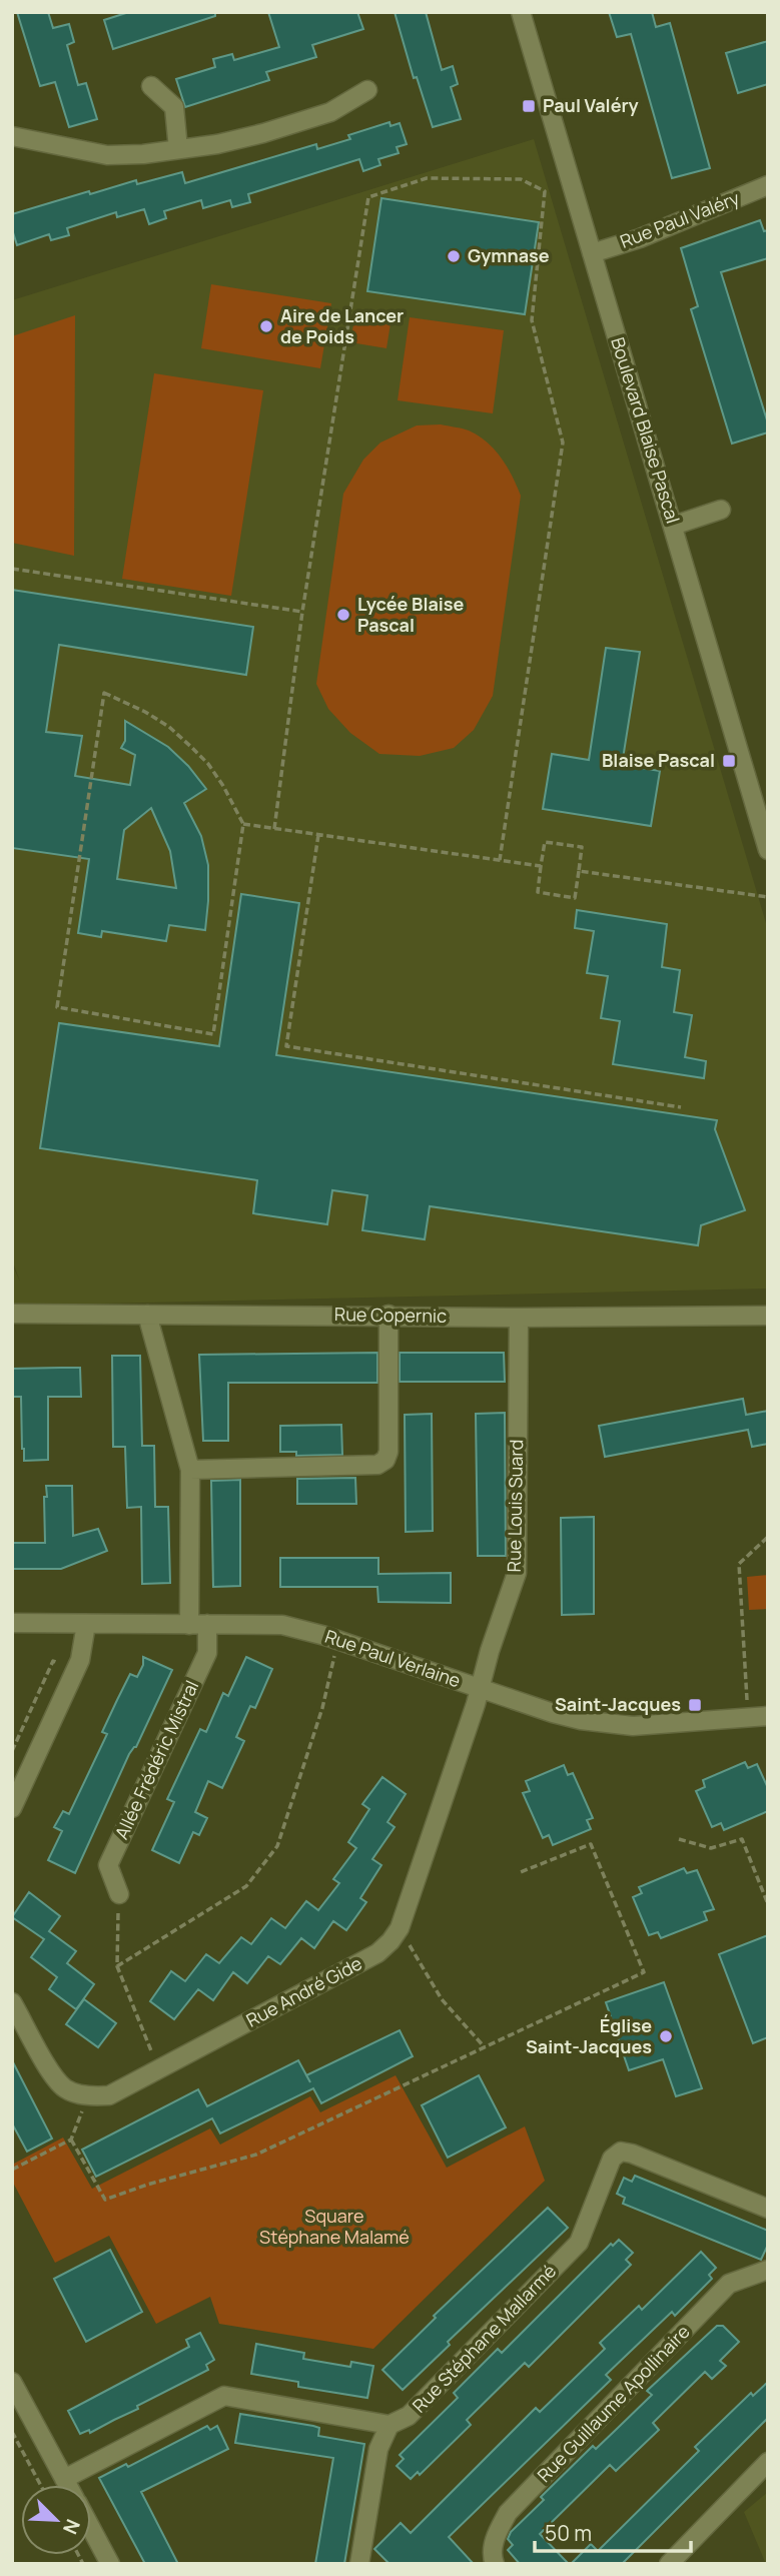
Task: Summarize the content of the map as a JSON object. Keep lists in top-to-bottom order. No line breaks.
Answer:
{"streets":{"street":["Rue Paul Valéry","Boulevard Blaise Pascal","Rue Copernic","Rue Louis Suard","Rue Paul Verlaine","Allée Frédéric Mistral","Rue André Gide","Rue Stéphane Mallarmé","Rue Guillaume Apollinaire"]},"crossings":[["Rue Paul Valéry","Boulevard Blaise Pascal"],["Rue Copernic","Rue Louis Suard"],["Rue Louis Suard","Rue Paul Verlaine"],["Rue Louis Suard","Rue André Gide"],["Rue Paul Verlaine","Allée Frédéric Mistral"],["Rue Paul Verlaine","Rue André Gide"]],"parks":["Square Stéphane Malamé"],"places":{"transit":["Paul Valéry","Blaise Pascal","Saint-Jacques"],"other":["Gymnase","Aire de Lancer de Poids","Lycée Blaise Pascal","Église Saint-Jacques"]},"scale_bar":"50 m","north":"bottom right"}
